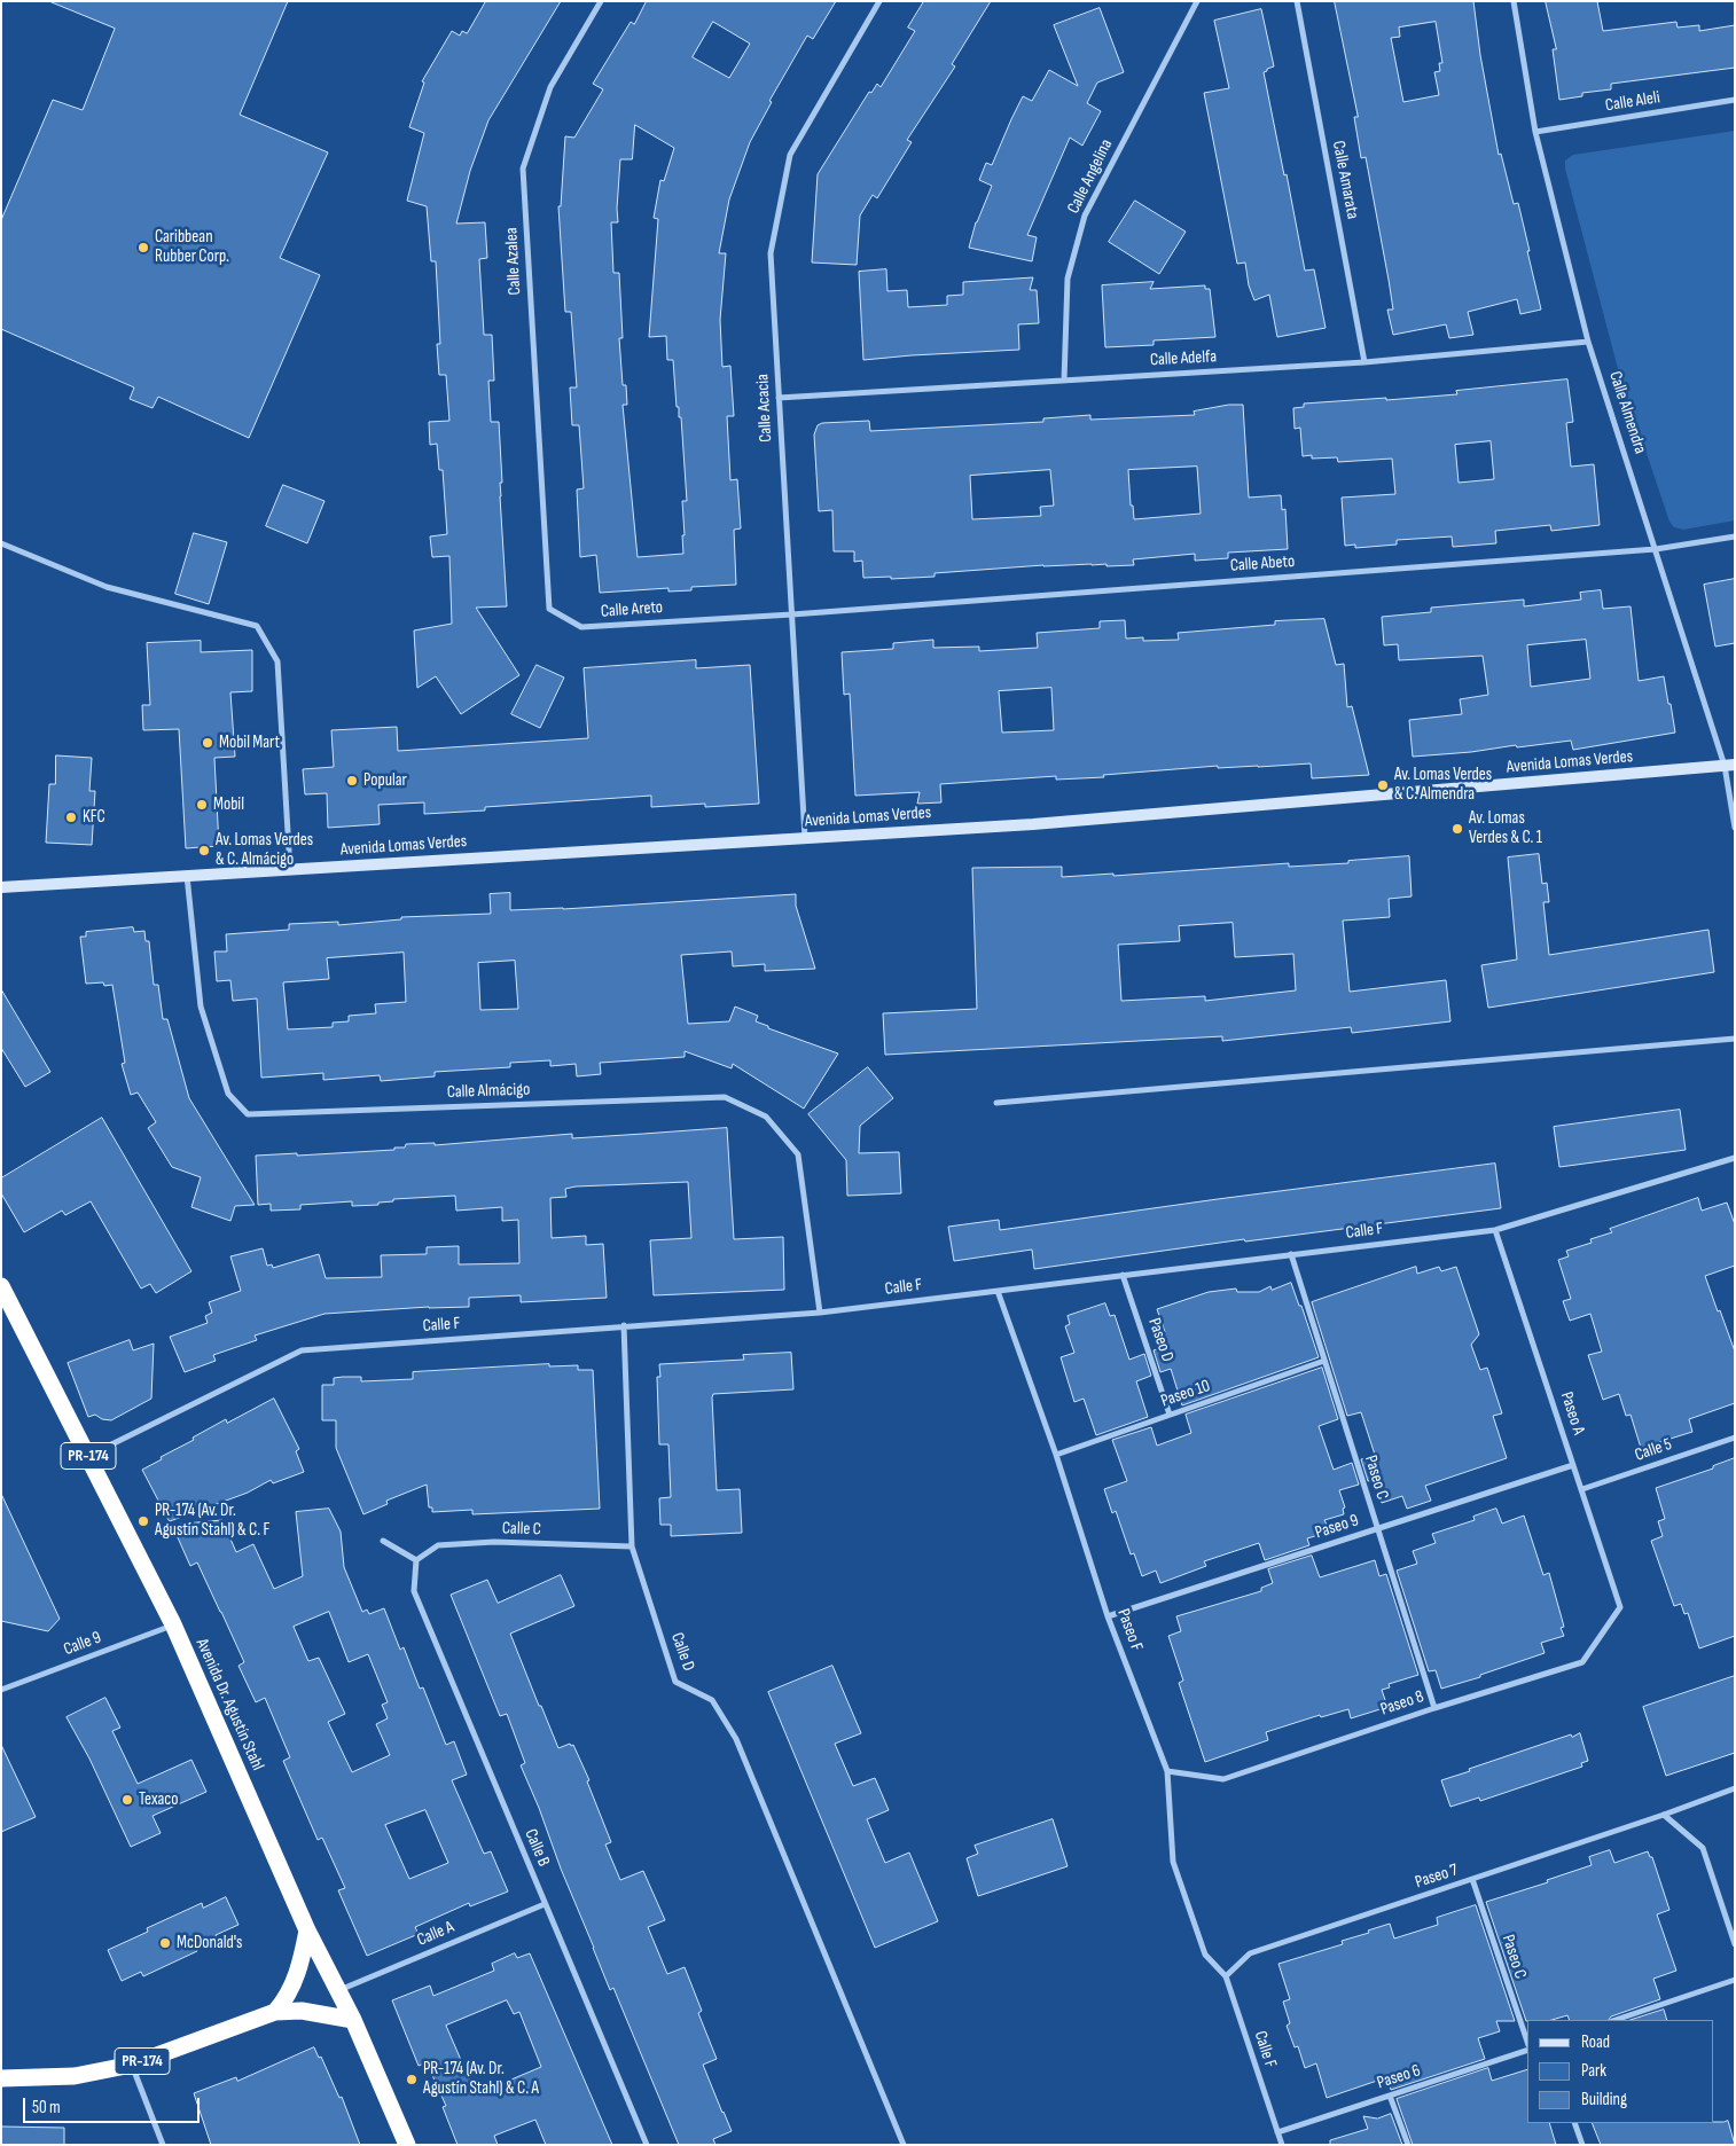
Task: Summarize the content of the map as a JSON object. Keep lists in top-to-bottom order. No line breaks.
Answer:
{"streets":{"highway":["PR-174","Avenida Dr. Agustín Stahl"],"street":["Calle Aleli","Calle Angelina","Calle Amarata","Calle Azalea","Calle Adelfa","Calle Acacia","Calle Almendra","Calle Abeto","Calle Areto","Avenida Lomas Verdes","Calle Almácigo","Calle F","Paseo D","Paseo 10","Paseo A","Calle 5","Paseo C","Paseo 9","Calle C","Paseo F","Calle 9","Calle D","Paseo 8","Calle B","Paseo 7","Calle A","Paseo 6"]},"crossings":[["Calle Aleli","Calle Almendra"],["Calle Angelina","Calle Adelfa"],["Calle Amarata","Calle Adelfa"],["Calle Azalea","Calle Areto"],["Calle Adelfa","Calle Acacia"],["Calle Adelfa","Calle Almendra"],["Calle Acacia","Calle Abeto"],["Calle Acacia","Calle Areto"],["Calle Acacia","Avenida Lomas Verdes"],["Calle Almendra","Calle Abeto"],["Calle Almendra","Avenida Lomas Verdes"],["Calle Abeto","Calle Areto"],["Avenida Lomas Verdes","Calle Almácigo"],["Calle Almácigo","Calle F"],["Calle F","Paseo D"],["Calle F","Paseo A"],["Calle F","Paseo C"],["Calle F","Paseo F"],["Calle F","Calle D"],["Calle F","Avenida Dr. Agustín Stahl"],["Calle F","Paseo 7"],["Calle F","Paseo 6"],["Paseo D","Paseo 10"],["Paseo 10","Paseo C"],["Paseo 10","Paseo F"],["Paseo A","Calle 5"],["Paseo A","Paseo 9"],["Paseo A","Paseo 8"],["PR-174","Avenida Dr. Agustín Stahl"],["Paseo C","Paseo 9"],["Paseo C","Paseo 8"],["Paseo C","Paseo 7"],["Paseo 9","Paseo F"],["Calle C","Calle D"],["Calle C","Calle B"],["Paseo F","Paseo 8"],["Paseo F","Paseo 7"],["Calle 9","Avenida Dr. Agustín Stahl"],["Avenida Dr. Agustín Stahl","Calle A"],["Calle B","Calle A"]],"places":["Caribbean Rubber Corp.","Mobil Mart","Popular","Av. Lomas Verdes & C. Almendra","Mobil","KFC","Av. Lomas Verdes & C. 1","Av. Lomas Verdes & C. Almácigo","PR-174 (Av. Dr. Agustín Stahl) & C. F","Texaco","McDonald's","PR-174 (Av. Dr. Agustín Stahl) & C. A"],"legend":["Road","Park","Building"],"scale_bar":"50 m"}
